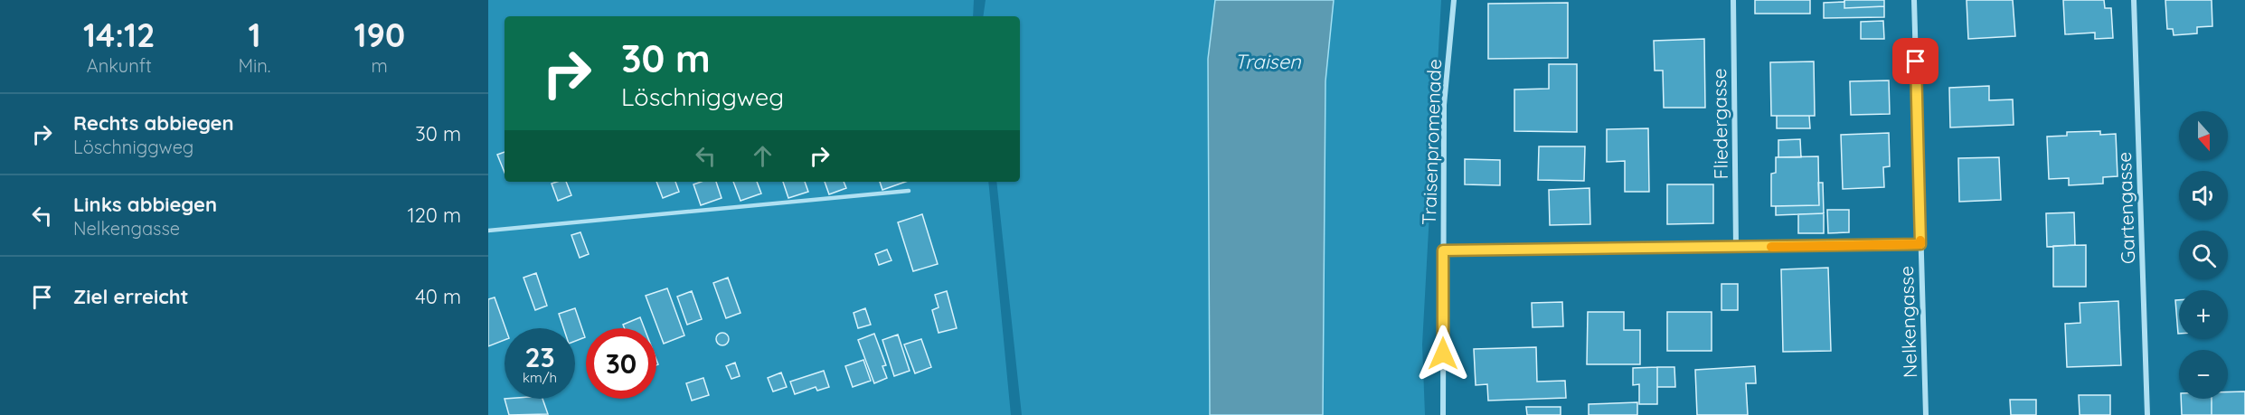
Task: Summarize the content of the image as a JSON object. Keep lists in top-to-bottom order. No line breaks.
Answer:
{"streets":{"street":["Fliedergasse","Traisenpromenade","Gartengasse","Nelkengasse"]},"water":["Traisen"],"north":"bottom","page":{"eta":["14:12","Ankunft","1","Min.","190","m"],"turn":["30 m","Löschniggweg"],"list":[{"name":"Rechts abbiegen","note":"Löschniggweg","value":"30 m"},{"name":"Links abbiegen","note":"Nelkengasse","value":"120 m"},{"name":"Ziel erreicht","value":"40 m"}],"map_buttons":["+","−"],"speed":"23 km/h","limit":"30"}}
